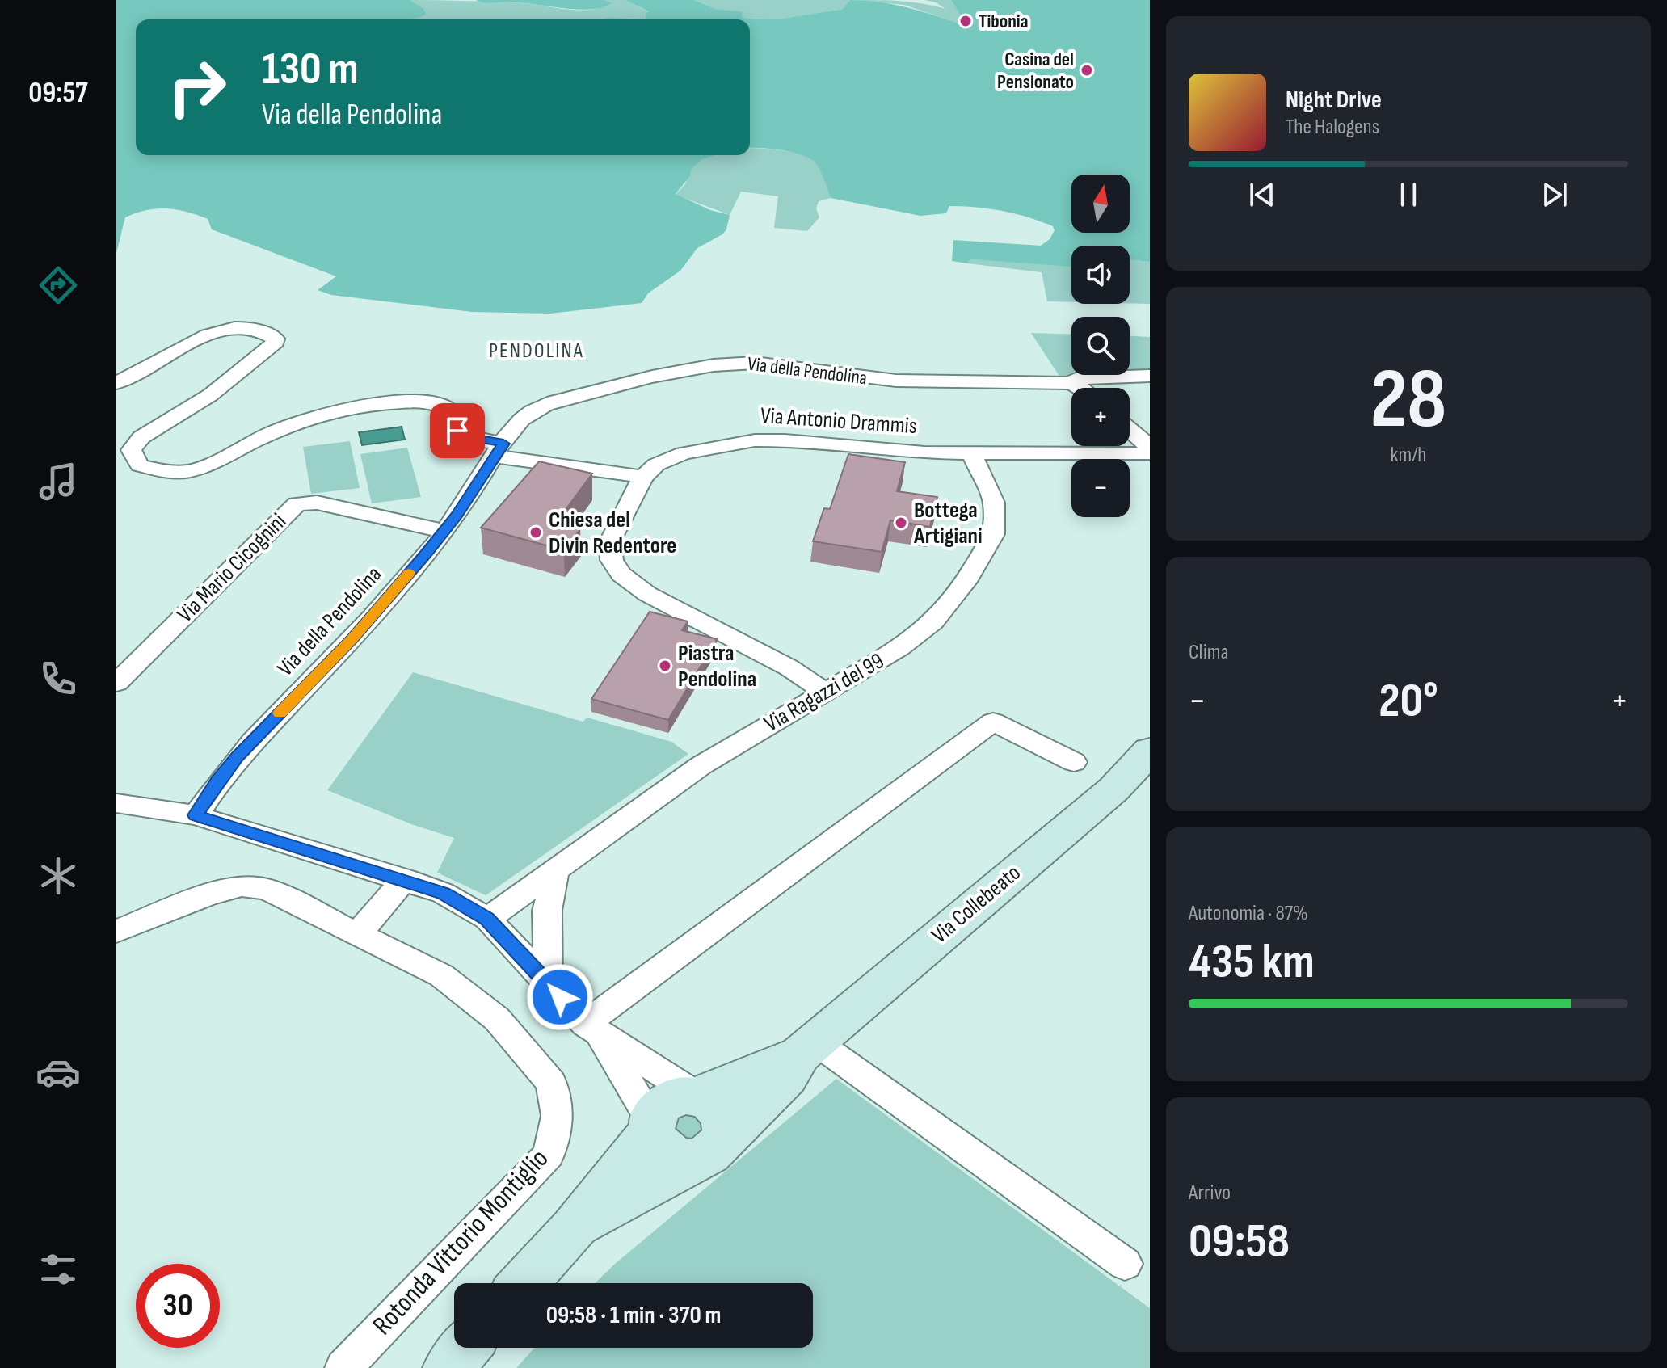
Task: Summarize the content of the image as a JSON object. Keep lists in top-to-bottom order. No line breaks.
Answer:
{"streets":{"street":["Via della Pendolina","Via Antonio Drammis","Via Mario Cicognini","Via Ragazzi del 99","Via Collebeato","Rotonda Vittorio Montiglio"]},"crossings":[["Via della Pendolina","Via Mario Cicognini"],["Via Antonio Drammis","Via Ragazzi del 99"]],"districts":["PENDOLINA"],"places":["Tibonia","Casina del Pensionato","Bottega Artigiani","Chiesa del Divin Redentore","Piastra Pendolina"],"north":"top","page":{"tabs":"09:57","turn":["130 m","Via della Pendolina"],"song":["Night Drive","The Halogens"],"map_buttons":["+","−"],"tile":[["28","km/h"],"Clima",["Autonomia · 87%","435 km"],["Arrivo","09:58"]],"heat":["−","20°","+"],"limit":"30","trip":"09:58 · 1 min · 370 m"}}
